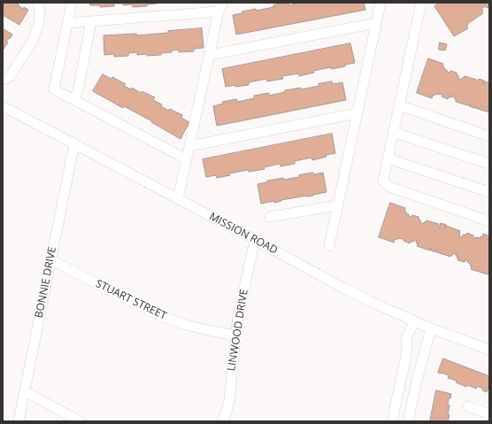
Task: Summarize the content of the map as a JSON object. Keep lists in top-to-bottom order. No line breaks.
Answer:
{"streets":{"street":["MISSION ROAD","BONNIE DRIVE","STUART STREET","LINWOOD DRIVE"]},"crossings":[["MISSION ROAD","BONNIE DRIVE"],["MISSION ROAD","LINWOOD DRIVE"],["BONNIE DRIVE","STUART STREET"],["STUART STREET","LINWOOD DRIVE"]]}
